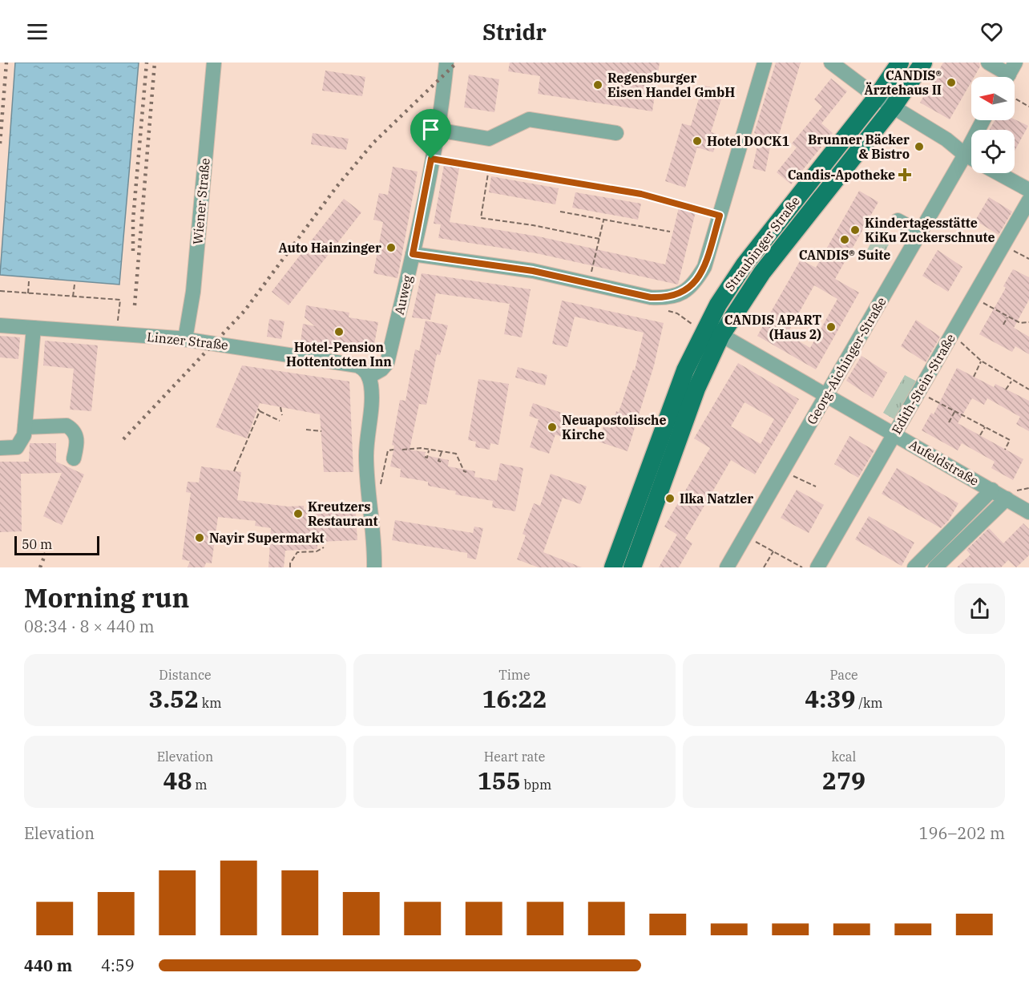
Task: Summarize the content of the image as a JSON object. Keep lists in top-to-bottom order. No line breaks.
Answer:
{"streets":{"main road":["Straubinger Straße"],"street":["Wiener Straße","Auweg","Linzer Straße","Georg-Aichinger-Straße","Edith-Stein-Straße","Aufeldstraße"]},"crossings":[["Wiener Straße","Linzer Straße"],["Straubinger Straße","Aufeldstraße"],["Auweg","Linzer Straße"],["Georg-Aichinger-Straße","Aufeldstraße"],["Edith-Stein-Straße","Aufeldstraße"]],"places":{"other":["CANDIS® Ärztehaus II","Regensburger Eisen Handel GmbH","Hotel DOCK1","Brunner Bäcker & Bistro","Kindertagesstätte KiKu Zuckerschnute","CANDIS® Suite","Auto Hainzinger","CANDIS APART (Haus 2)","Hotel-Pension Hottentotten Inn","Neuapostolische Kirche","Ilka Natzler","Kreutzers Restaurant","Nayir Supermarkt"],"health":["Candis-Apotheke"]},"scale_bar":"50 m","north":"left","page":{"header":"Stridr","scale":"50 m","heading":["Morning run","08:34 · 8 × 440 m"],"stats":[["Distance","3.52 km"],["Time","16:22"],["Pace","4:39 /km"],["Elevation","48 m"],["Heart rate","155 bpm"],["kcal","279"]],"chart":["Elevation","196–202 m"],"list":[{"name":"440 m","note":"4:59"}]}}
